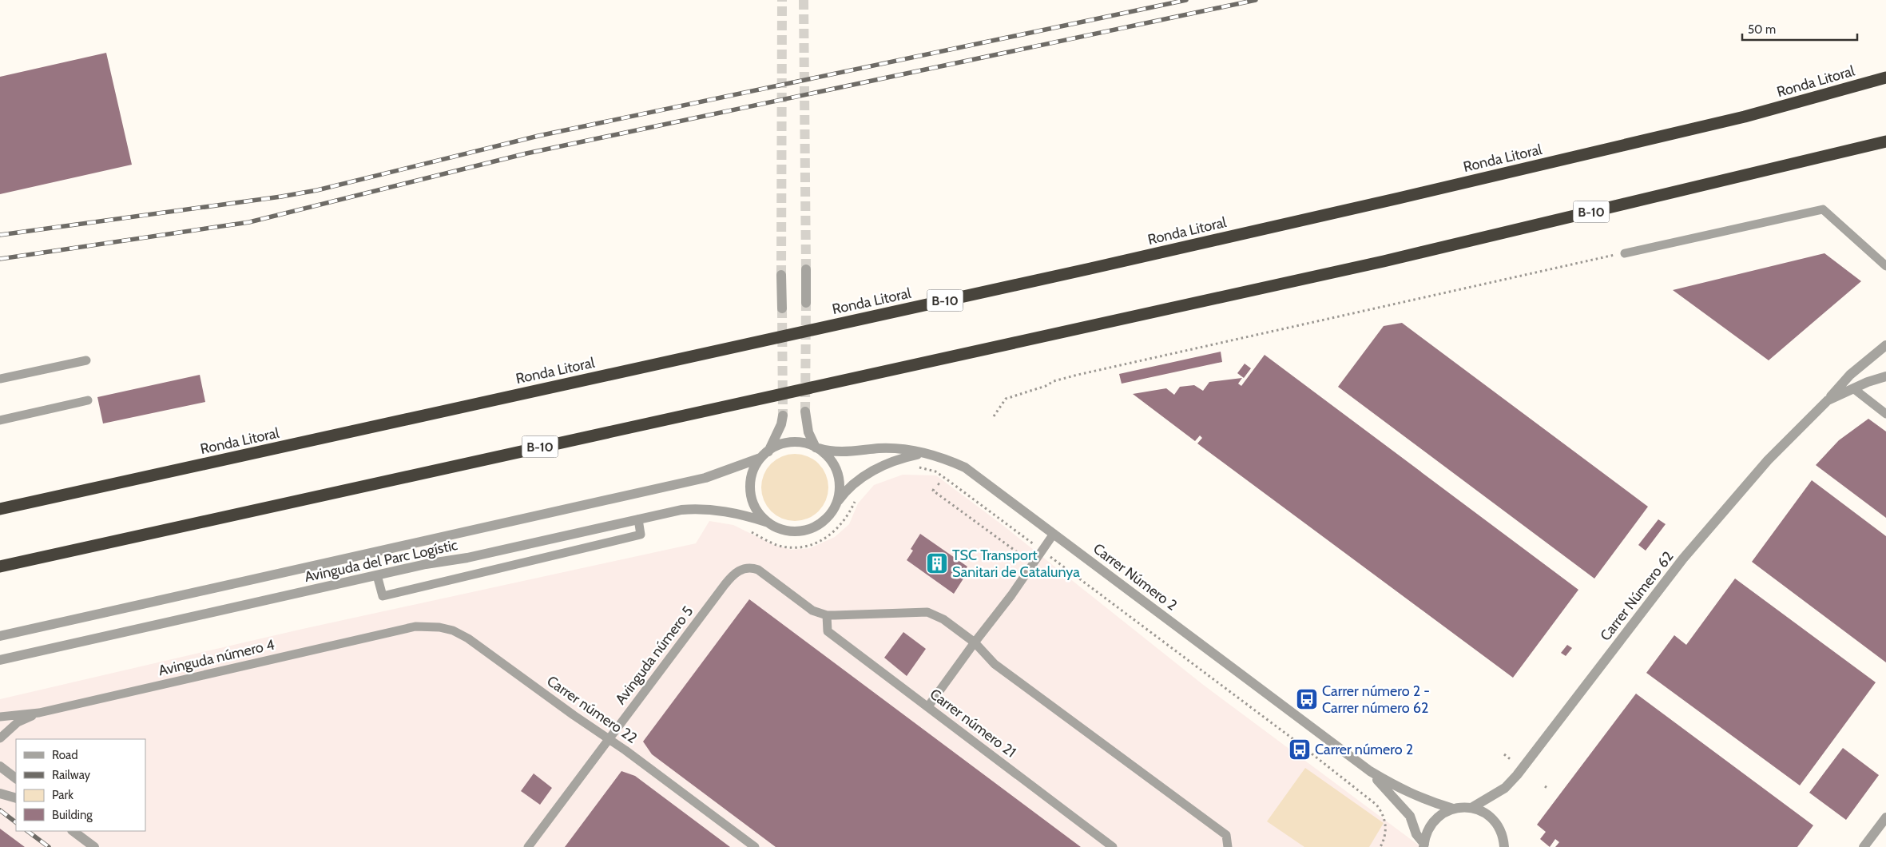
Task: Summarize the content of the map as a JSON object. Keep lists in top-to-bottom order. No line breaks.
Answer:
{"streets":{"highway":["Ronda Litoral","B-10"],"street":["Avinguda del Parc Logístic","Carrer Número 2","Carrer Número 62"],"lane":["Avinguda número 5","Avinguda número 4","Carrer número 22","Carrer número 21"]},"crossings":[["Avinguda del Parc Logístic","Carrer Número 2"],["Avinguda número 5","Carrer número 22"],["Avinguda número 5","Carrer número 21"],["Avinguda número 4","Carrer número 22"]],"places":{"building":["TSC Transport Sanitari de Catalunya"],"bus stop":["Carrer número 2 - Carrer número 62","Carrer número 2"]},"legend":["Road","Railway","Park","Building"],"scale_bar":"50 m"}
